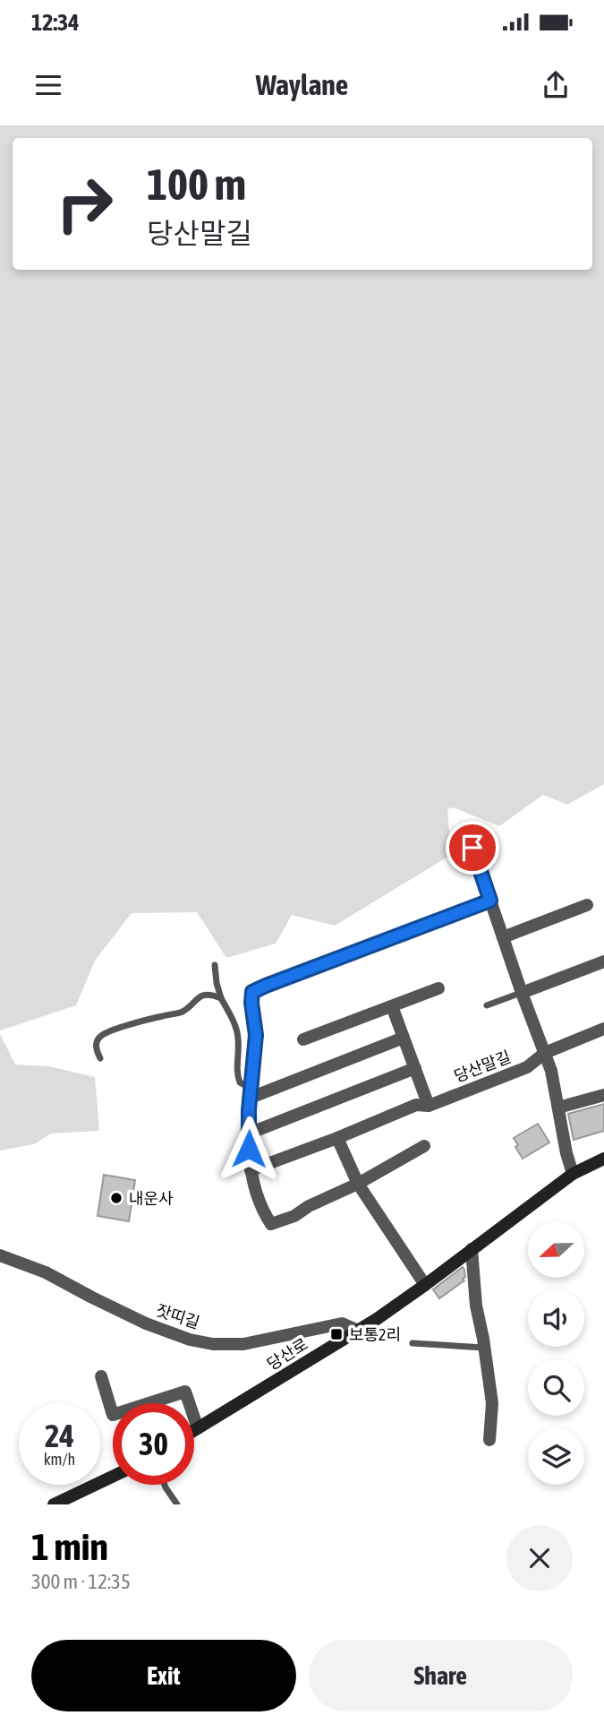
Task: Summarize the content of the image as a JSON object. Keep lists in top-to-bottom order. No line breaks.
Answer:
{"streets":{"street":["당산말길","잣띠길","당산로"]},"crossings":[["잣띠길","당산로"]],"places":{"other":["내운사"],"transit":["보통2리"]},"north":"left","page":{"status":"12:34","header":"Waylane","turn":["100 m","당산말길"],"speed":"24 km/h","limit":"30","heading":["1 min","300 m · 12:35"],"buttons":["Exit","Share"]}}
